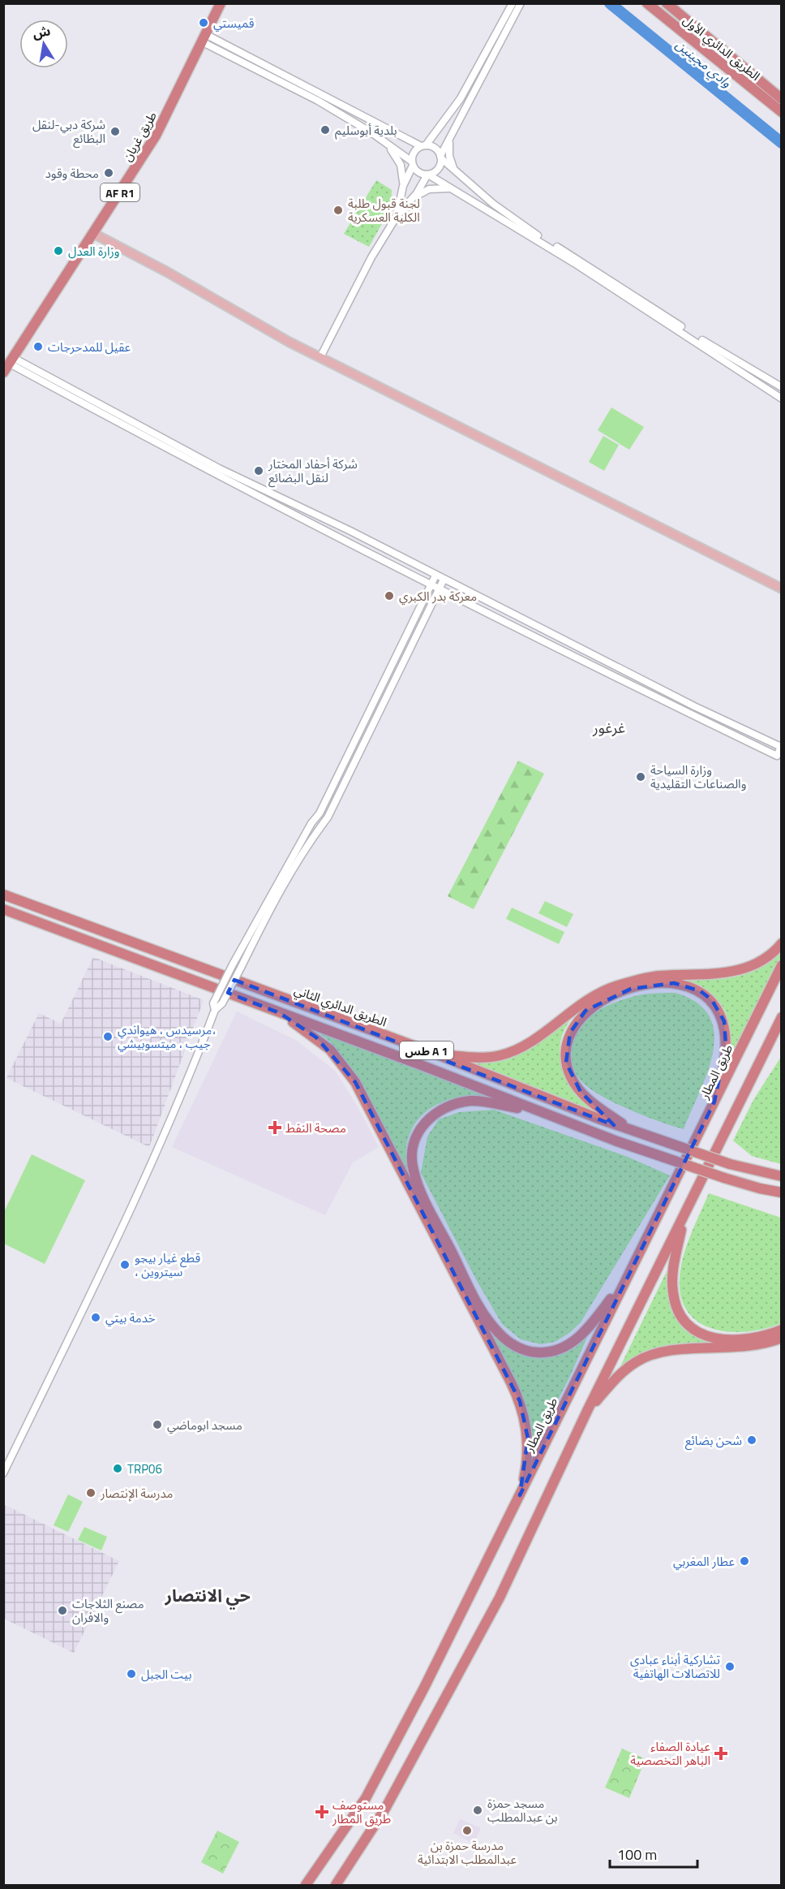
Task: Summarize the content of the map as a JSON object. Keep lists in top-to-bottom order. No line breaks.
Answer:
{"streets":{"highway":["الطريق الدائري الأول","طريق غريان","AF R1","الطريق الدائري الثاني","طس A 1","طريق المطار"]},"districts":["غرغور","حي الانتصار"],"water":["وادي مجينين"],"places":{"other":["قميستي","بلدية أبوسليم","شركة دبي-لنقل البظائع","محطة وقود","لجنة قبول طلبة الكلية العسكرية","وزارة العدل","عقيل للمدحرجات","شركة أحفاد المختار لنقل البضائع","معركة بدر الكبري","وزارة السياحة والصناعات التقليدية","مرسيدس ، هيواندي، جيب ، ميتسوبيشي","قطع غيار بيجو ، سيتروين","خدمة بيتي","مسجد ابوماضي","شحن بضائع","TRP06","مدرسة الإنتصار","عطار المغربي","مصنع الثلاجات والافران","تشاركية أبناء عبادي للاتصالات الهاتفية","بيت الجبل","مسجد حمزة بن عبدالمطلب","مدرسة حمزة بن عبدالمطلب الابتدائية"],"health":["مصحة النفط","عيادة الصفاء الباهر التخصصية","مستوصف طريق المطار"]},"scale_bar":"100 m","north":"top"}
